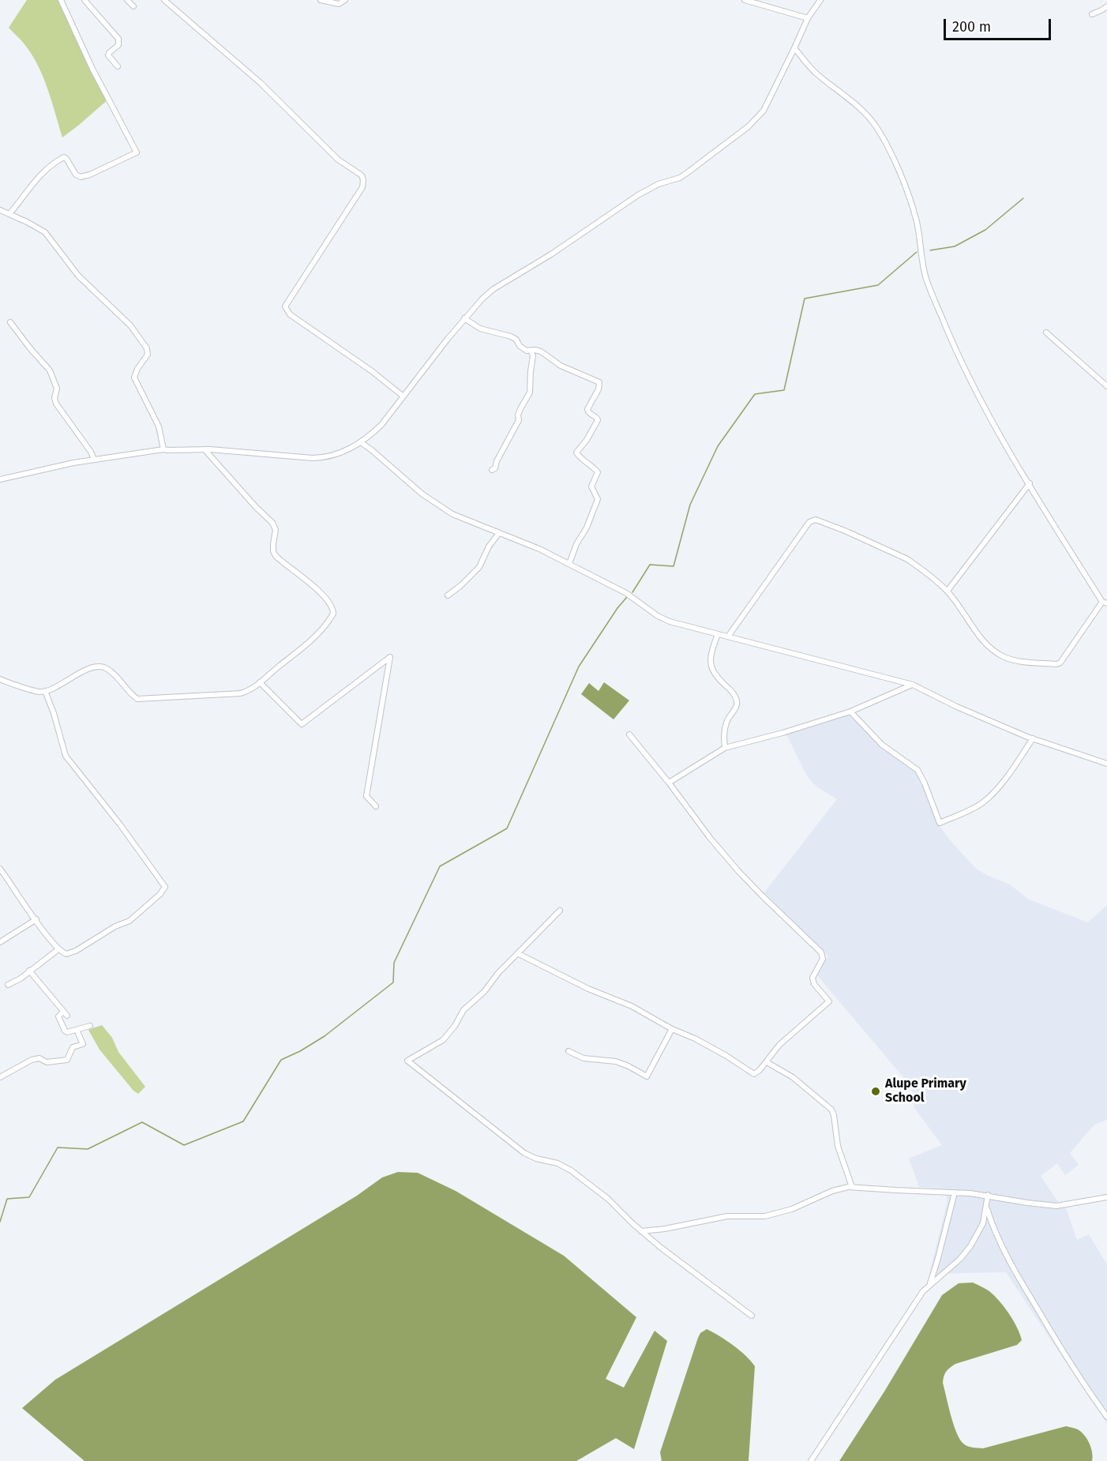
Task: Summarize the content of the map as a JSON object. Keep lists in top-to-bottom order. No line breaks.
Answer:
{"places":["Alupe Primary School"],"scale_bar":"200 m"}
